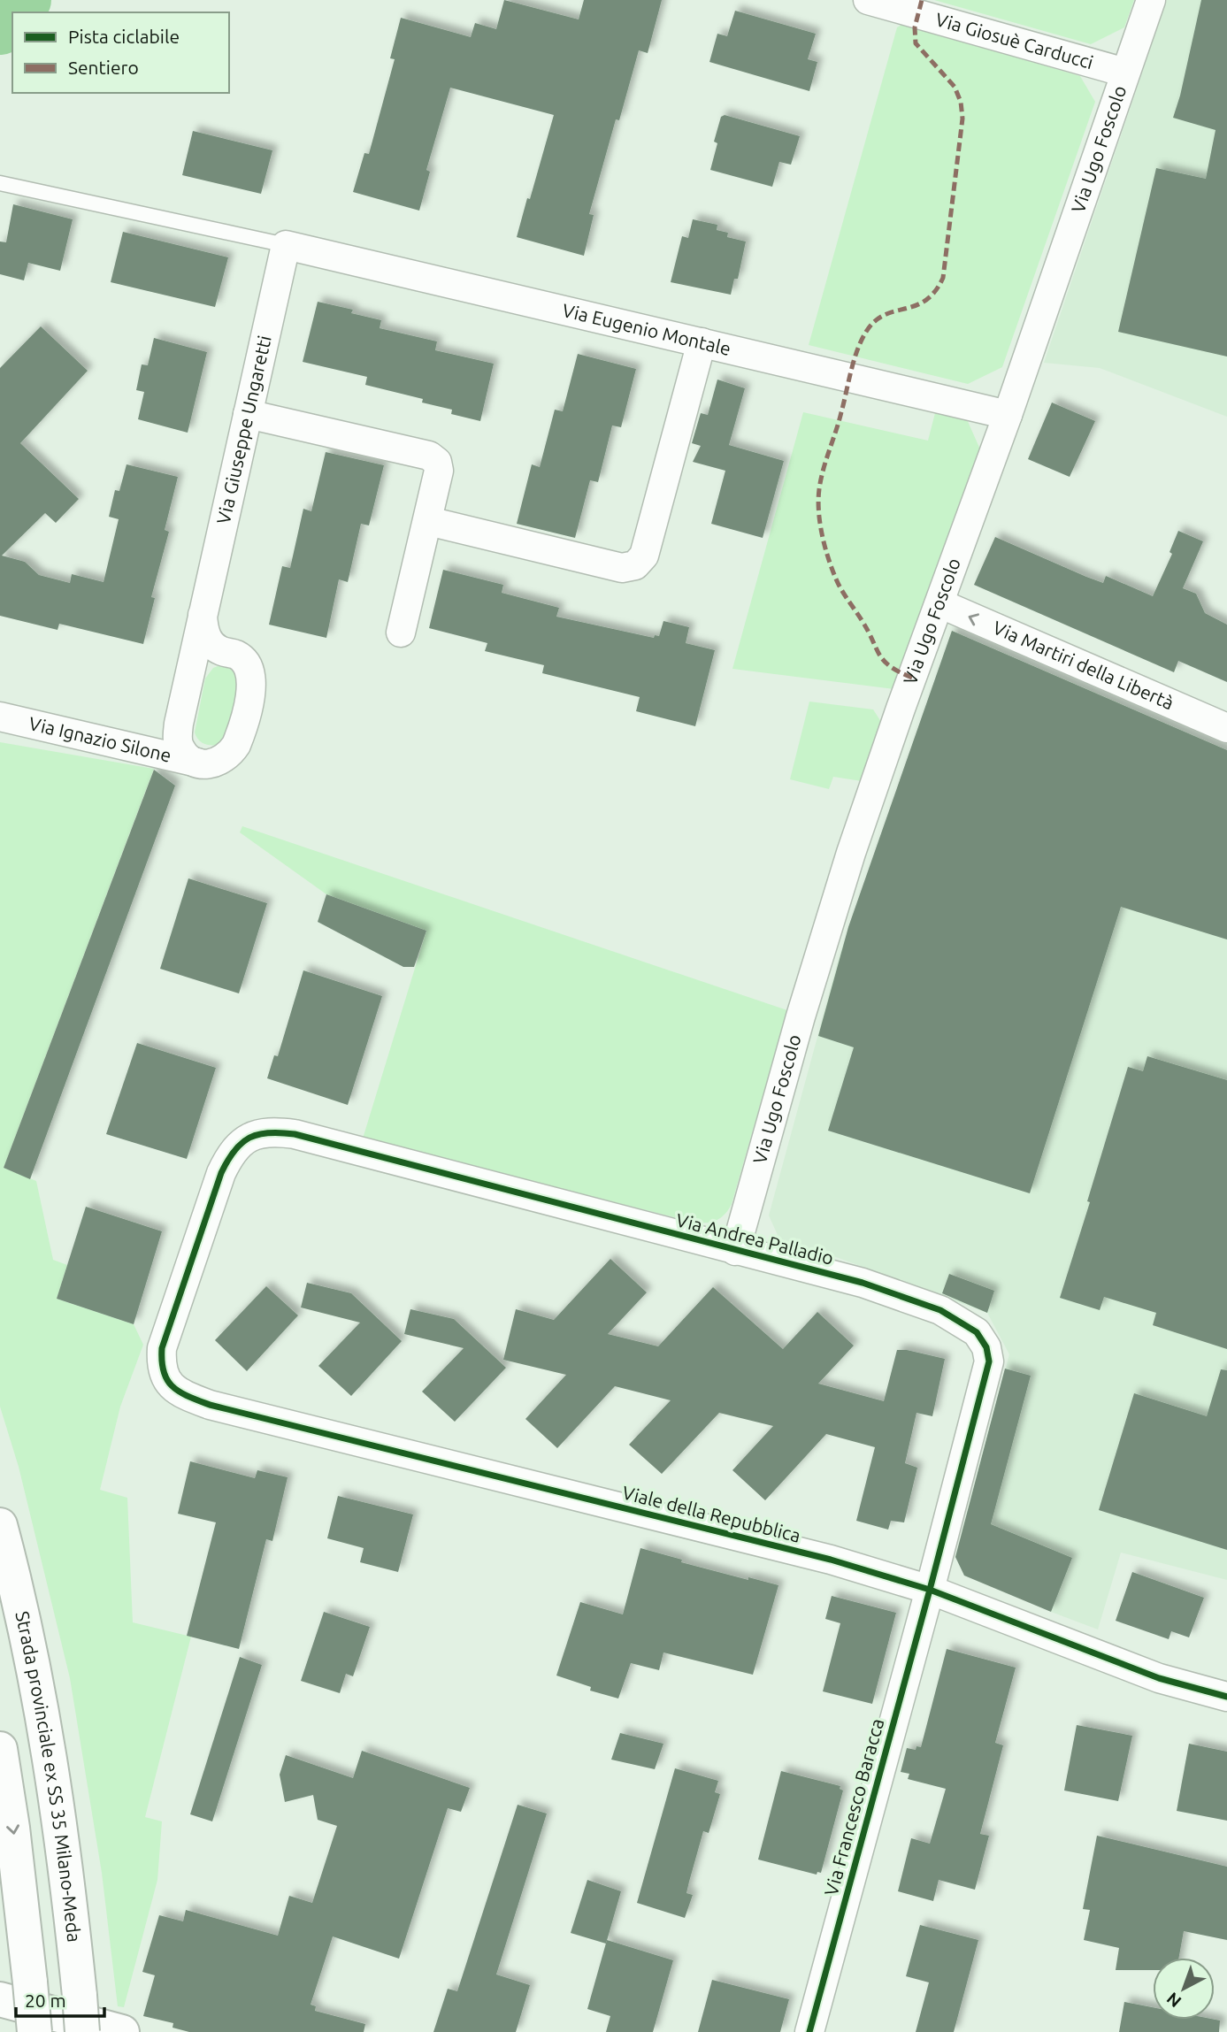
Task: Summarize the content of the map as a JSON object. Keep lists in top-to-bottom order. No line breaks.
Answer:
{"streets":{"main road":["Strada provinciale ex SS 35 Milano-Meda"],"street":["Via Giosuè Carducci","Via Ugo Foscolo","Via Eugenio Montale","Via Giuseppe Ungaretti","Via Martiri della Libertà","Via Ignazio Silone","Via Andrea Palladio","Viale della Repubblica","Via Francesco Baracca"]},"crossings":[["Via Giosuè Carducci","Via Ugo Foscolo"],["Via Ugo Foscolo","Via Eugenio Montale"],["Via Ugo Foscolo","Via Martiri della Libertà"],["Via Ugo Foscolo","Via Andrea Palladio"],["Via Eugenio Montale","Via Giuseppe Ungaretti"],["Via Giuseppe Ungaretti","Via Ignazio Silone"],["Via Andrea Palladio","Viale della Repubblica"],["Via Andrea Palladio","Via Francesco Baracca"],["Viale della Repubblica","Via Francesco Baracca"]],"one_way":["Via Martiri della Libertà"],"legend":["Pista ciclabile","Sentiero"],"scale_bar":"20 m","north":"bottom left"}
